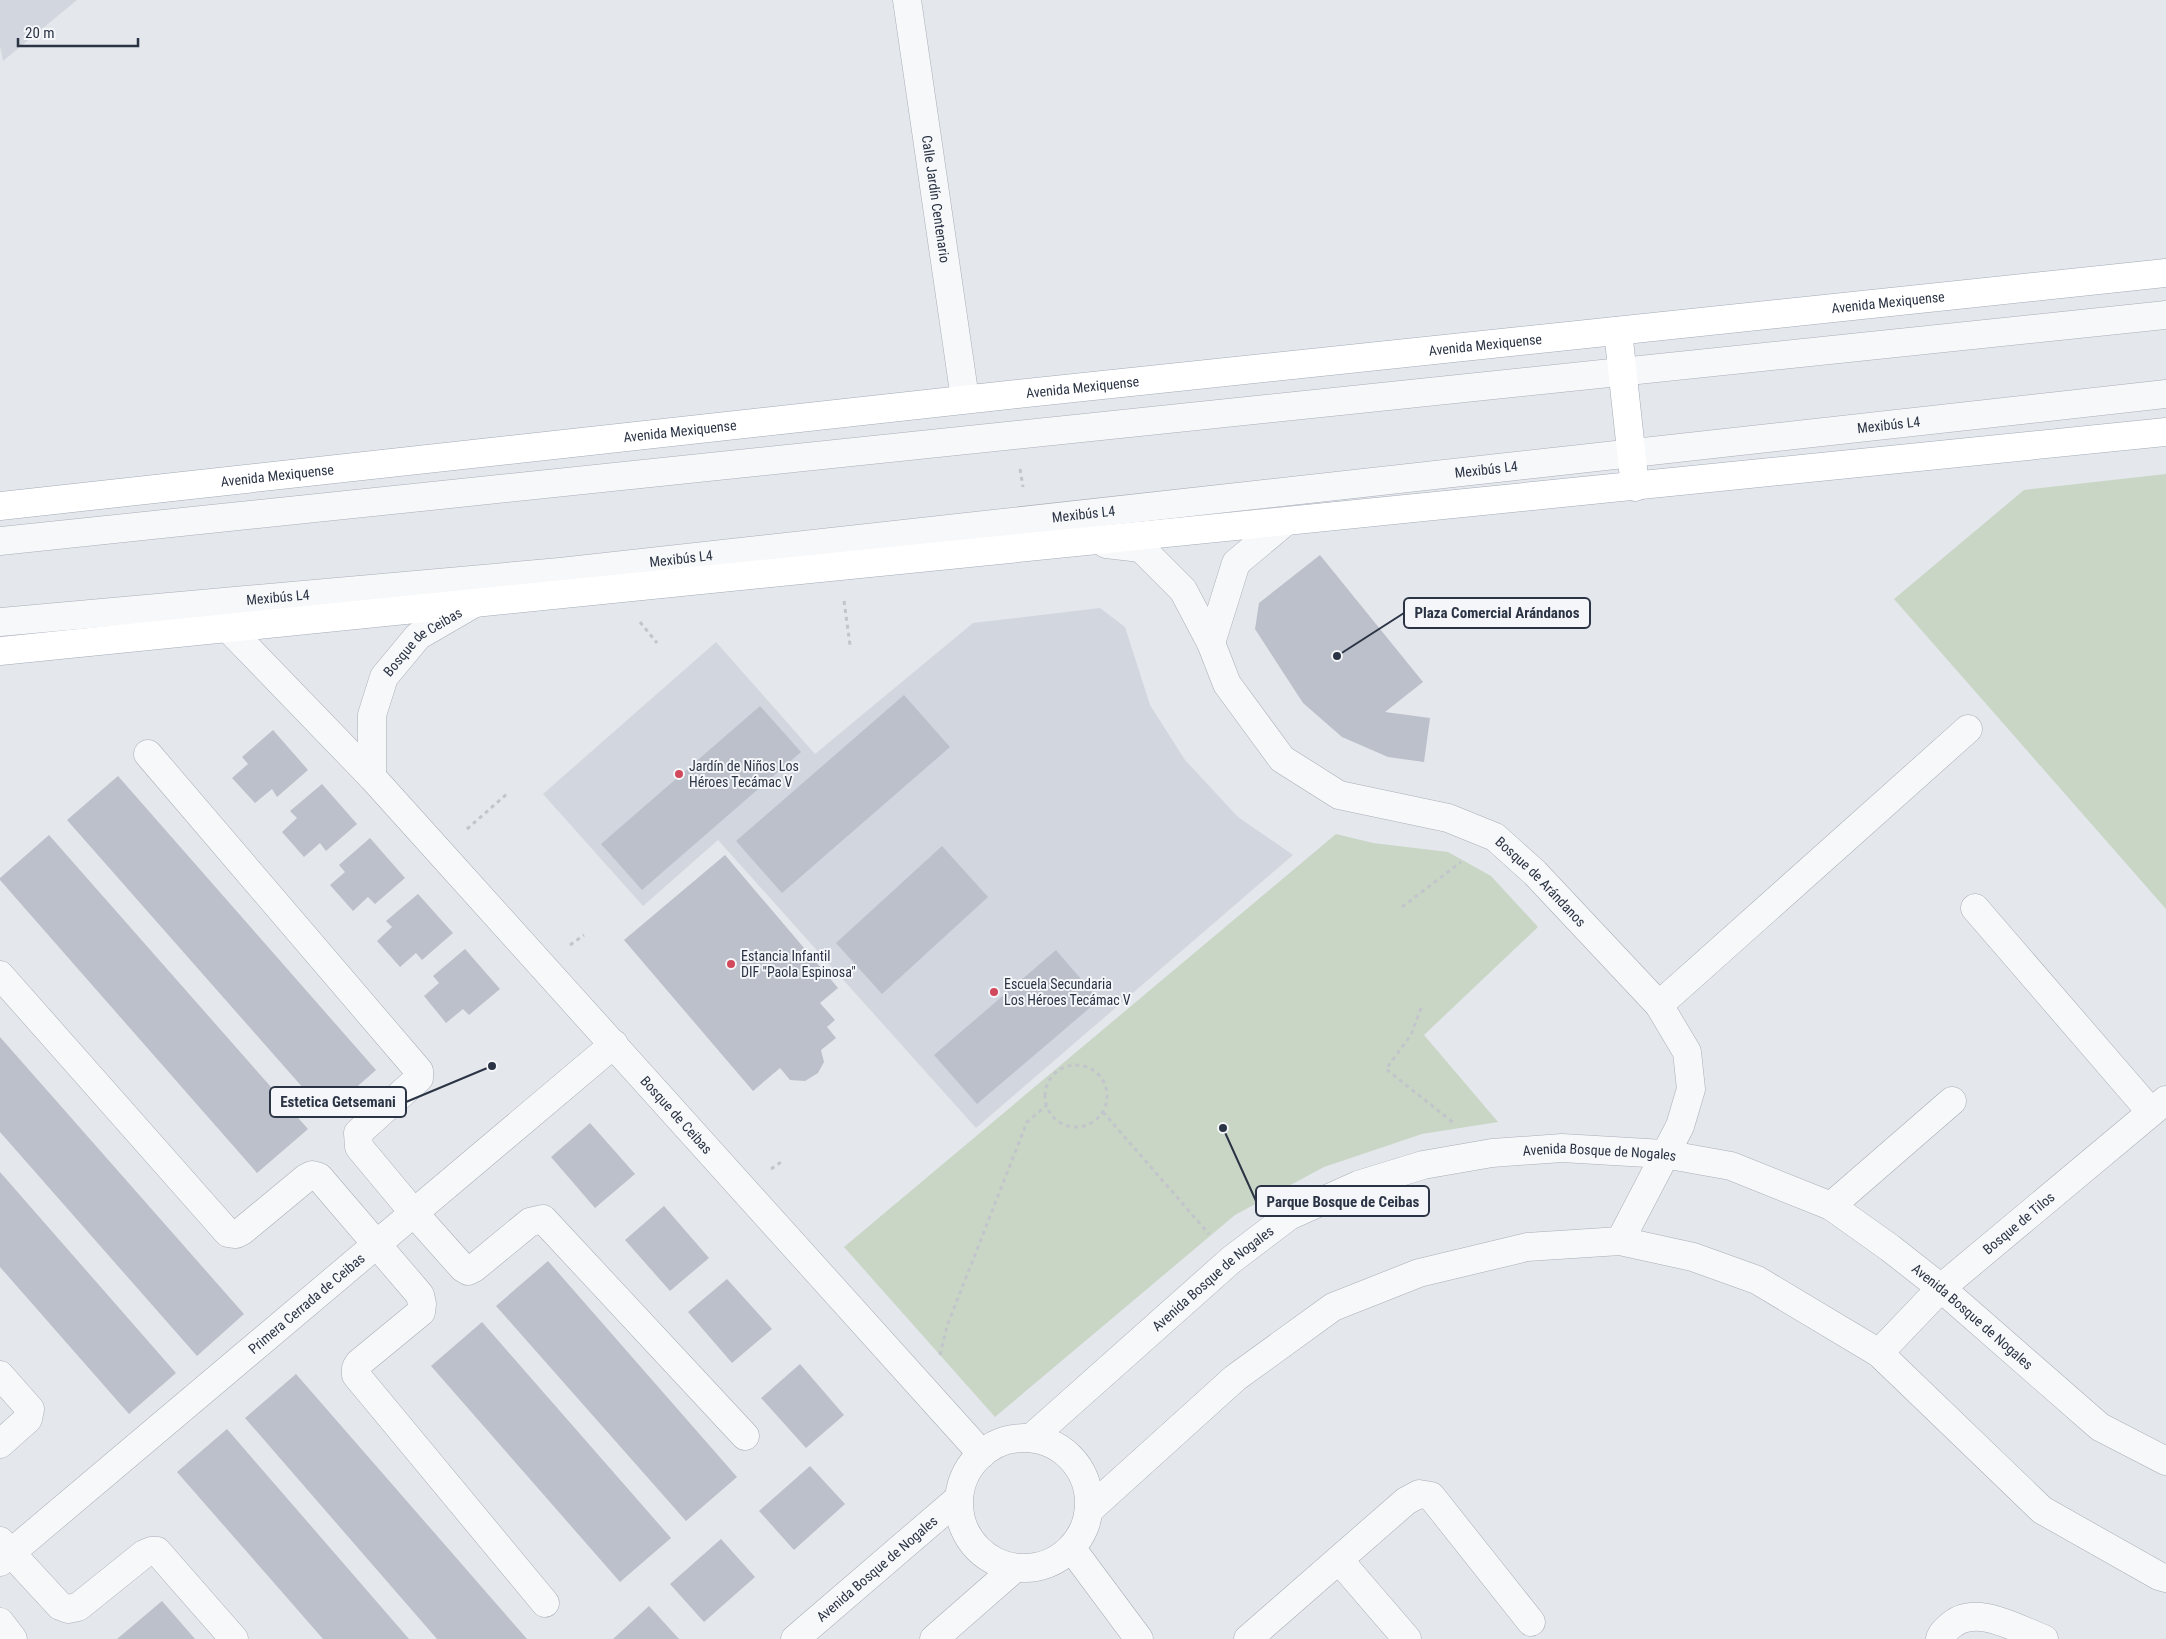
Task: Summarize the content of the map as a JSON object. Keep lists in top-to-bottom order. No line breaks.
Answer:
{"streets":{"main road":["Avenida Mexiquense"],"street":["Calle Jardín Centenario","Mexibús L4","Bosque de Ceibas","Bosque de Arándanos","Avenida Bosque de Nogales","Bosque de Tilos","Primera Cerrada de Ceibas"]},"crossings":[["Calle Jardín Centenario","Avenida Mexiquense"],["Bosque de Ceibas","Avenida Bosque de Nogales"],["Bosque de Ceibas","Primera Cerrada de Ceibas"],["Bosque de Arándanos","Avenida Bosque de Nogales"],["Avenida Bosque de Nogales","Bosque de Tilos"]],"places":["Plaza Comercial Arándanos","Jardín de Niños Los Héroes Tecámac V","Estancia Infantil DIF \"Paola Espinosa\"","Escuela Secundaria Los Héroes Tecámac V","Estetica Getsemani","Parque Bosque de Ceibas"],"scale_bar":"20 m"}
